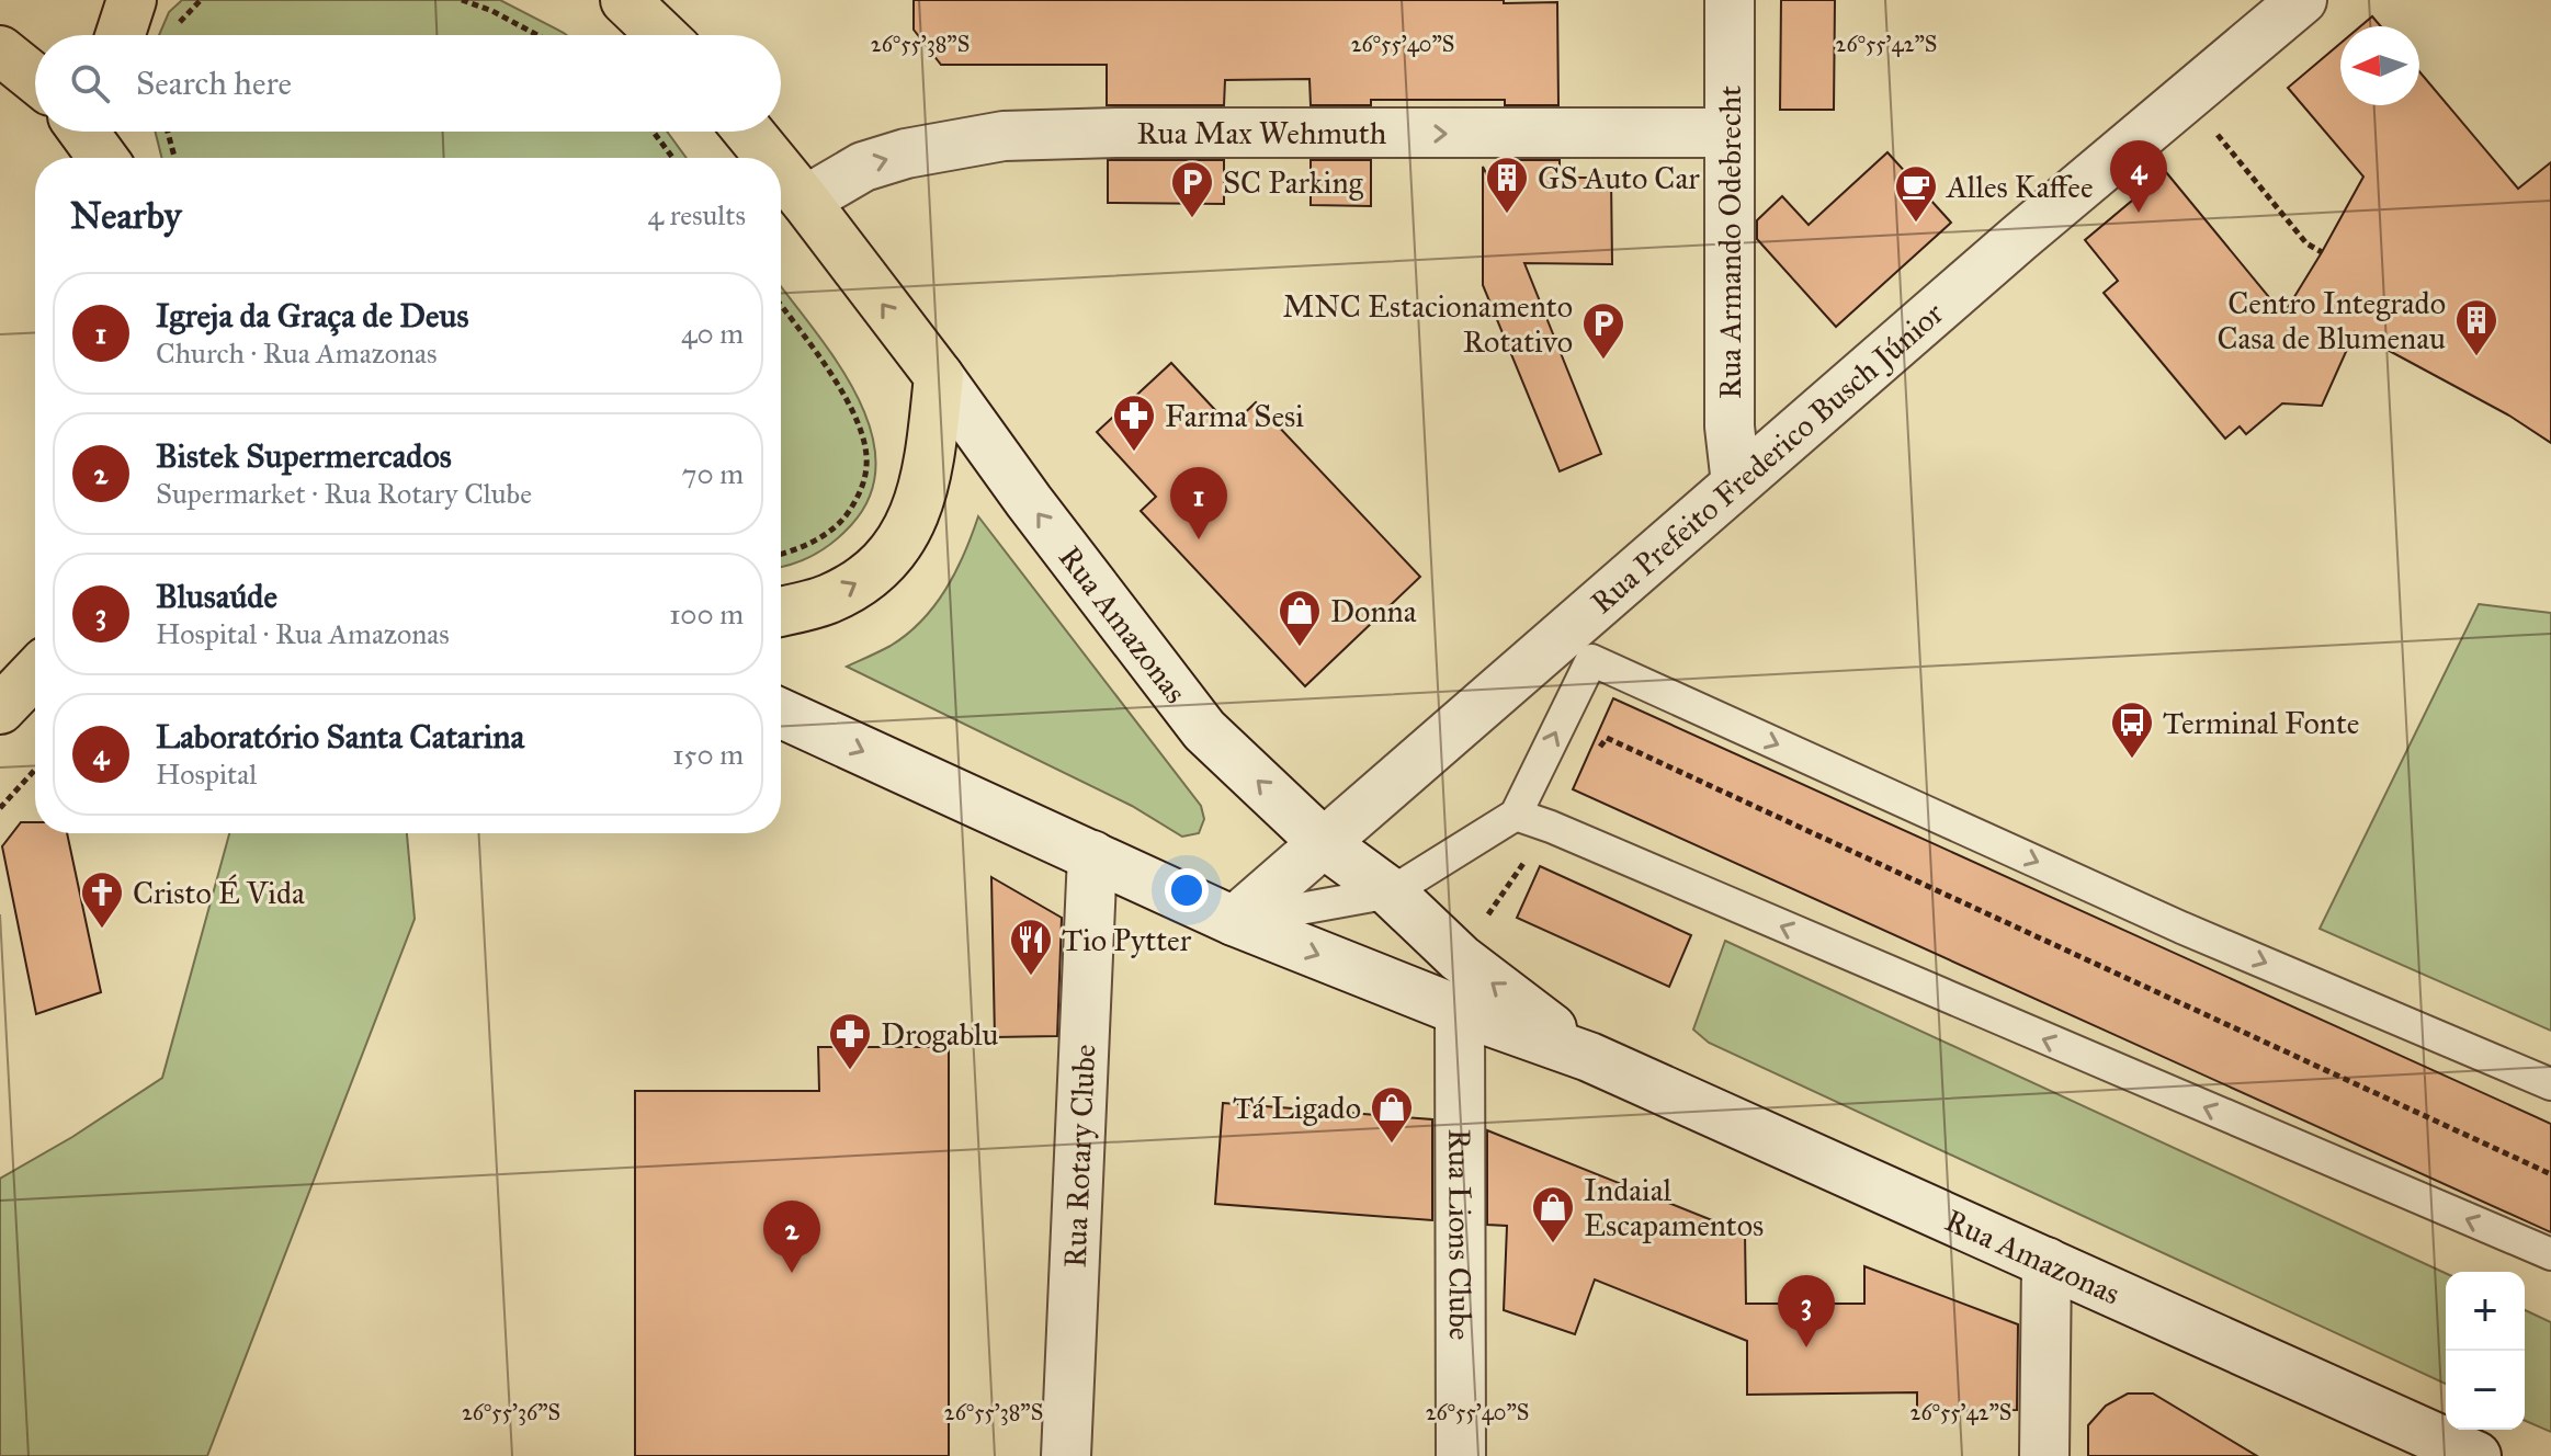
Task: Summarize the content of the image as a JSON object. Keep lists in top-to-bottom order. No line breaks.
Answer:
{"streets":{"main road":["Rua Amazonas"],"street":["Rua Max Wehmuth","Rua Armando Odebrecht","Rua Prefeito Frederico Busch Júnior","Rua Rotary Clube","Rua Lions Clube"]},"crossings":[["Rua Max Wehmuth","Rua Armando Odebrecht"],["Rua Max Wehmuth","Rua Amazonas"],["Rua Armando Odebrecht","Rua Prefeito Frederico Busch Júnior"],["Rua Prefeito Frederico Busch Júnior","Rua Amazonas"],["Rua Amazonas","Rua Rotary Clube"],["Rua Amazonas","Rua Lions Clube"]],"one_way":["Rua Max Wehmuth"],"places":{"building":["GS Auto Car","Centro Integrado Casa de Blumenau"],"parking":["SC Parking","MNC Estacionamento Rotativo"],"cafe":["Alles Kaffee"],"pharmacy":["Farma Sesi","Drogablu"],"shop":["Donna","Tá Ligado","Indaial Escapamentos"],"bus stop":["Terminal Fonte"],"church":["Cristo É Vida"],"restaurant":["Tio Pytter"]},"north":"left","page":{"search":"Search here","pins":["4","1","2","3"],"heading":["Nearby","4 results"],"list":[{"mark":"1","name":"Igreja da Graça de Deus","note":"Church · Rua Amazonas","value":"40 m"},{"mark":"2","name":"Bistek Supermercados","note":"Supermarket · Rua Rotary Clube","value":"70 m"},{"mark":"3","name":"Blusaúde","note":"Hospital · Rua Amazonas","value":"100 m"},{"mark":"4","name":"Laboratório Santa Catarina","note":"Hospital","value":"150 m"}],"map_buttons":["+","−"]},"coordinates":["26°55'38\"S","26°55'40\"S","26°55'42\"S","26°55'36\"S"]}
